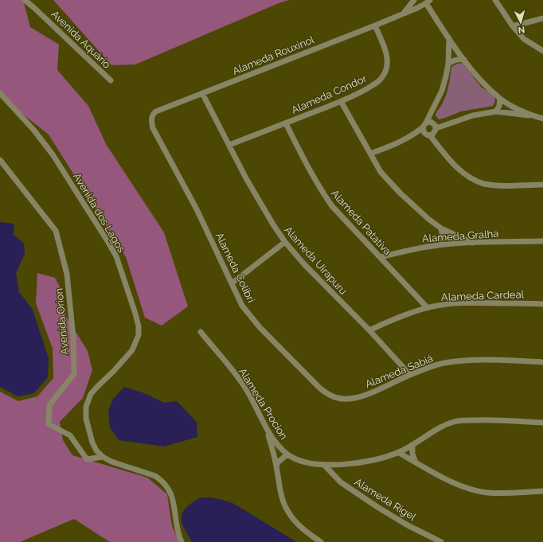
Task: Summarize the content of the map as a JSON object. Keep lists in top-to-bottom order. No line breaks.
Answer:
{"streets":{"street":["Avenida Aquário","Alameda Rouxinol","Alameda Condor","Avenida dos Lagos","Alameda Patativa","Alameda Gralha","Alameda Uirapuru","Alameda Colibri","Alameda Cardeal","Avenida Orion","Alameda Sabiá","Alameda Procion","Alameda Rigel"]},"crossings":[["Alameda Rouxinol","Alameda Condor"],["Alameda Rouxinol","Alameda Uirapuru"],["Alameda Rouxinol","Alameda Colibri"],["Alameda Condor","Alameda Patativa"],["Alameda Condor","Alameda Uirapuru"],["Avenida dos Lagos","Avenida Orion"],["Alameda Patativa","Alameda Gralha"],["Alameda Patativa","Alameda Cardeal"],["Alameda Uirapuru","Alameda Cardeal"],["Alameda Uirapuru","Alameda Sabiá"],["Alameda Colibri","Alameda Sabiá"],["Alameda Procion","Alameda Rigel"]],"north":"bottom"}
